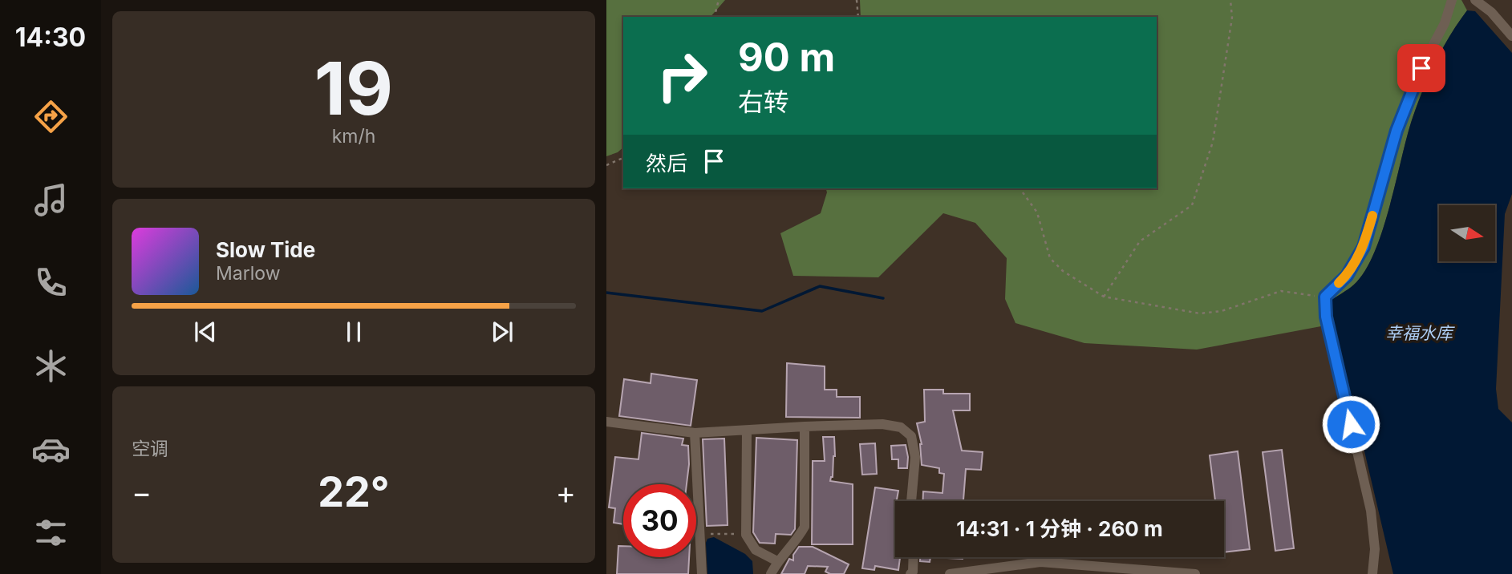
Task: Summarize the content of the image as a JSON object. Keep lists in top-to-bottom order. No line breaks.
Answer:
{"water":["幸福水库"],"north":"right","page":{"tabs":"14:30","tile":[["19","km/h"],"空调"],"turn":["90 m","右转"],"then":"然后","song":["Slow Tide","Marlow"],"heat":["−","22°","+"],"limit":"30","trip":"14:31 · 1 分钟 · 260 m"}}
